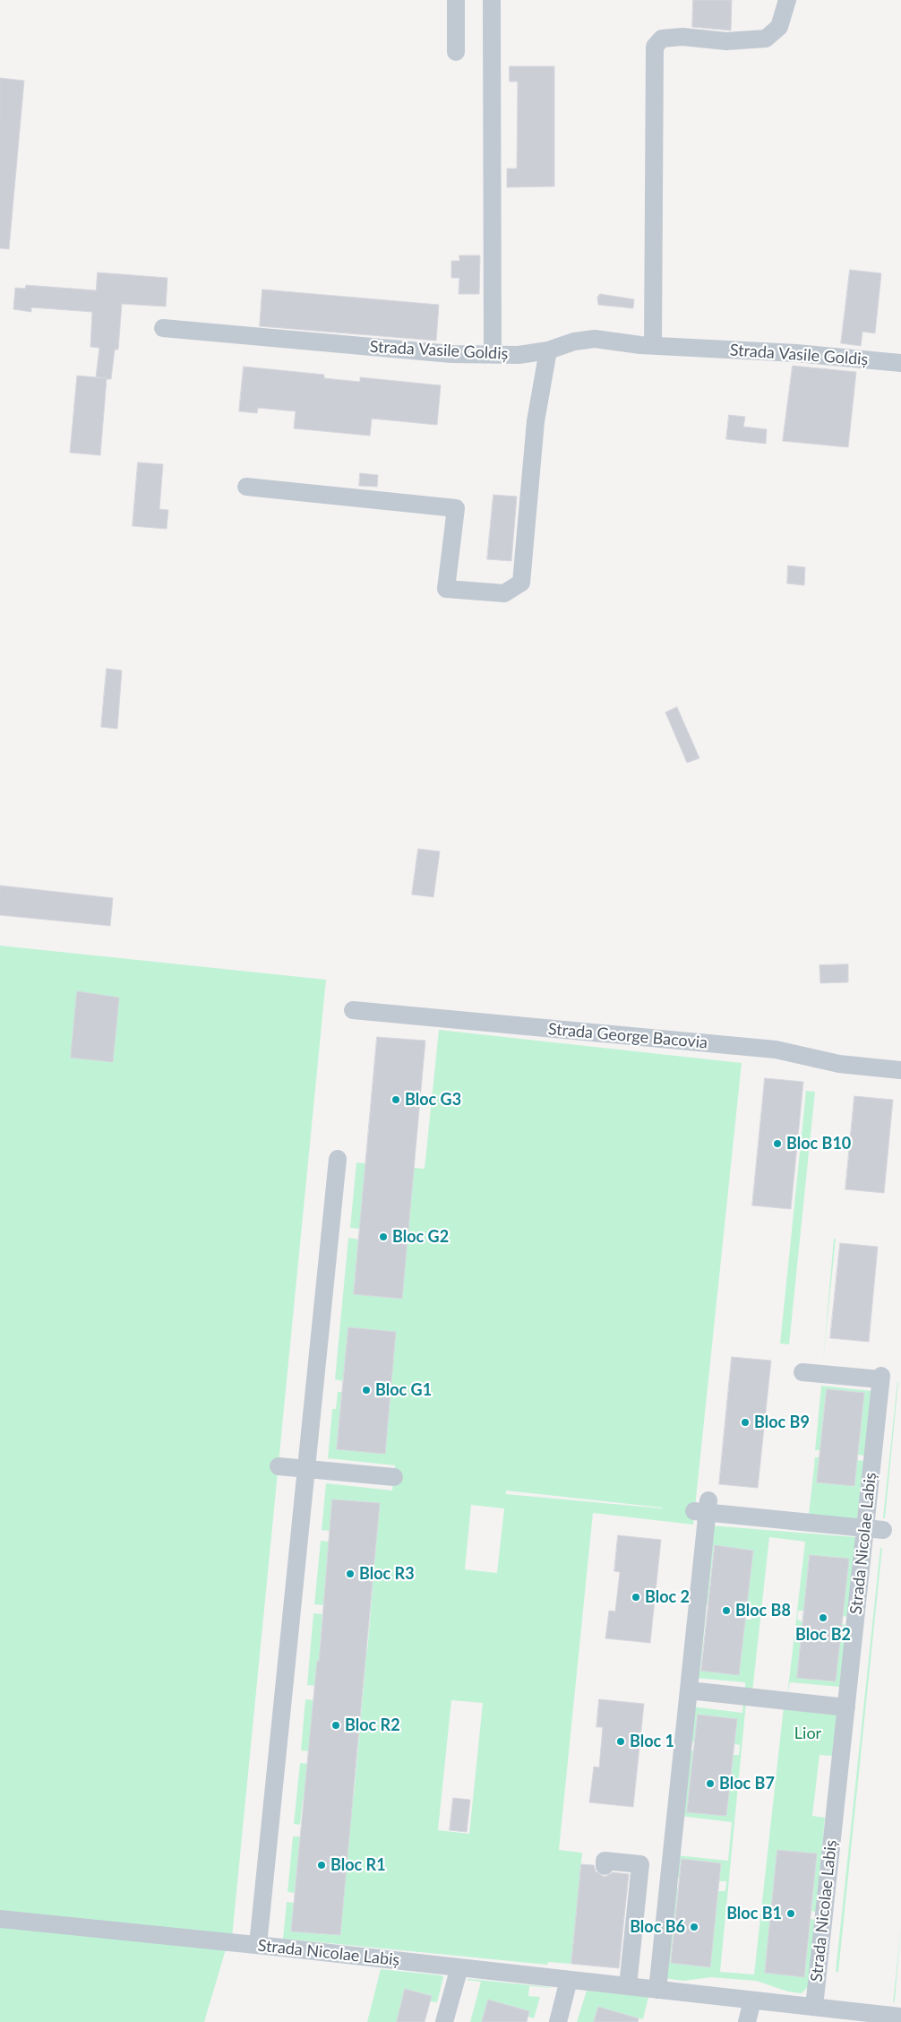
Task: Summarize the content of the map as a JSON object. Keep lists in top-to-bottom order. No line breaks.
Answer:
{"streets":{"street":["Strada Vasile Goldiș","Strada George Bacovia","Strada Nicolae Labiș"]},"parks":["Lior"],"places":["Bloc G3","Bloc B10","Bloc G2","Bloc G1","Bloc B9","Bloc R3","Bloc 2","Bloc B8","Bloc B2","Bloc R2","Bloc 1","Bloc B7","Bloc R1","Bloc B1","Bloc B6"]}
